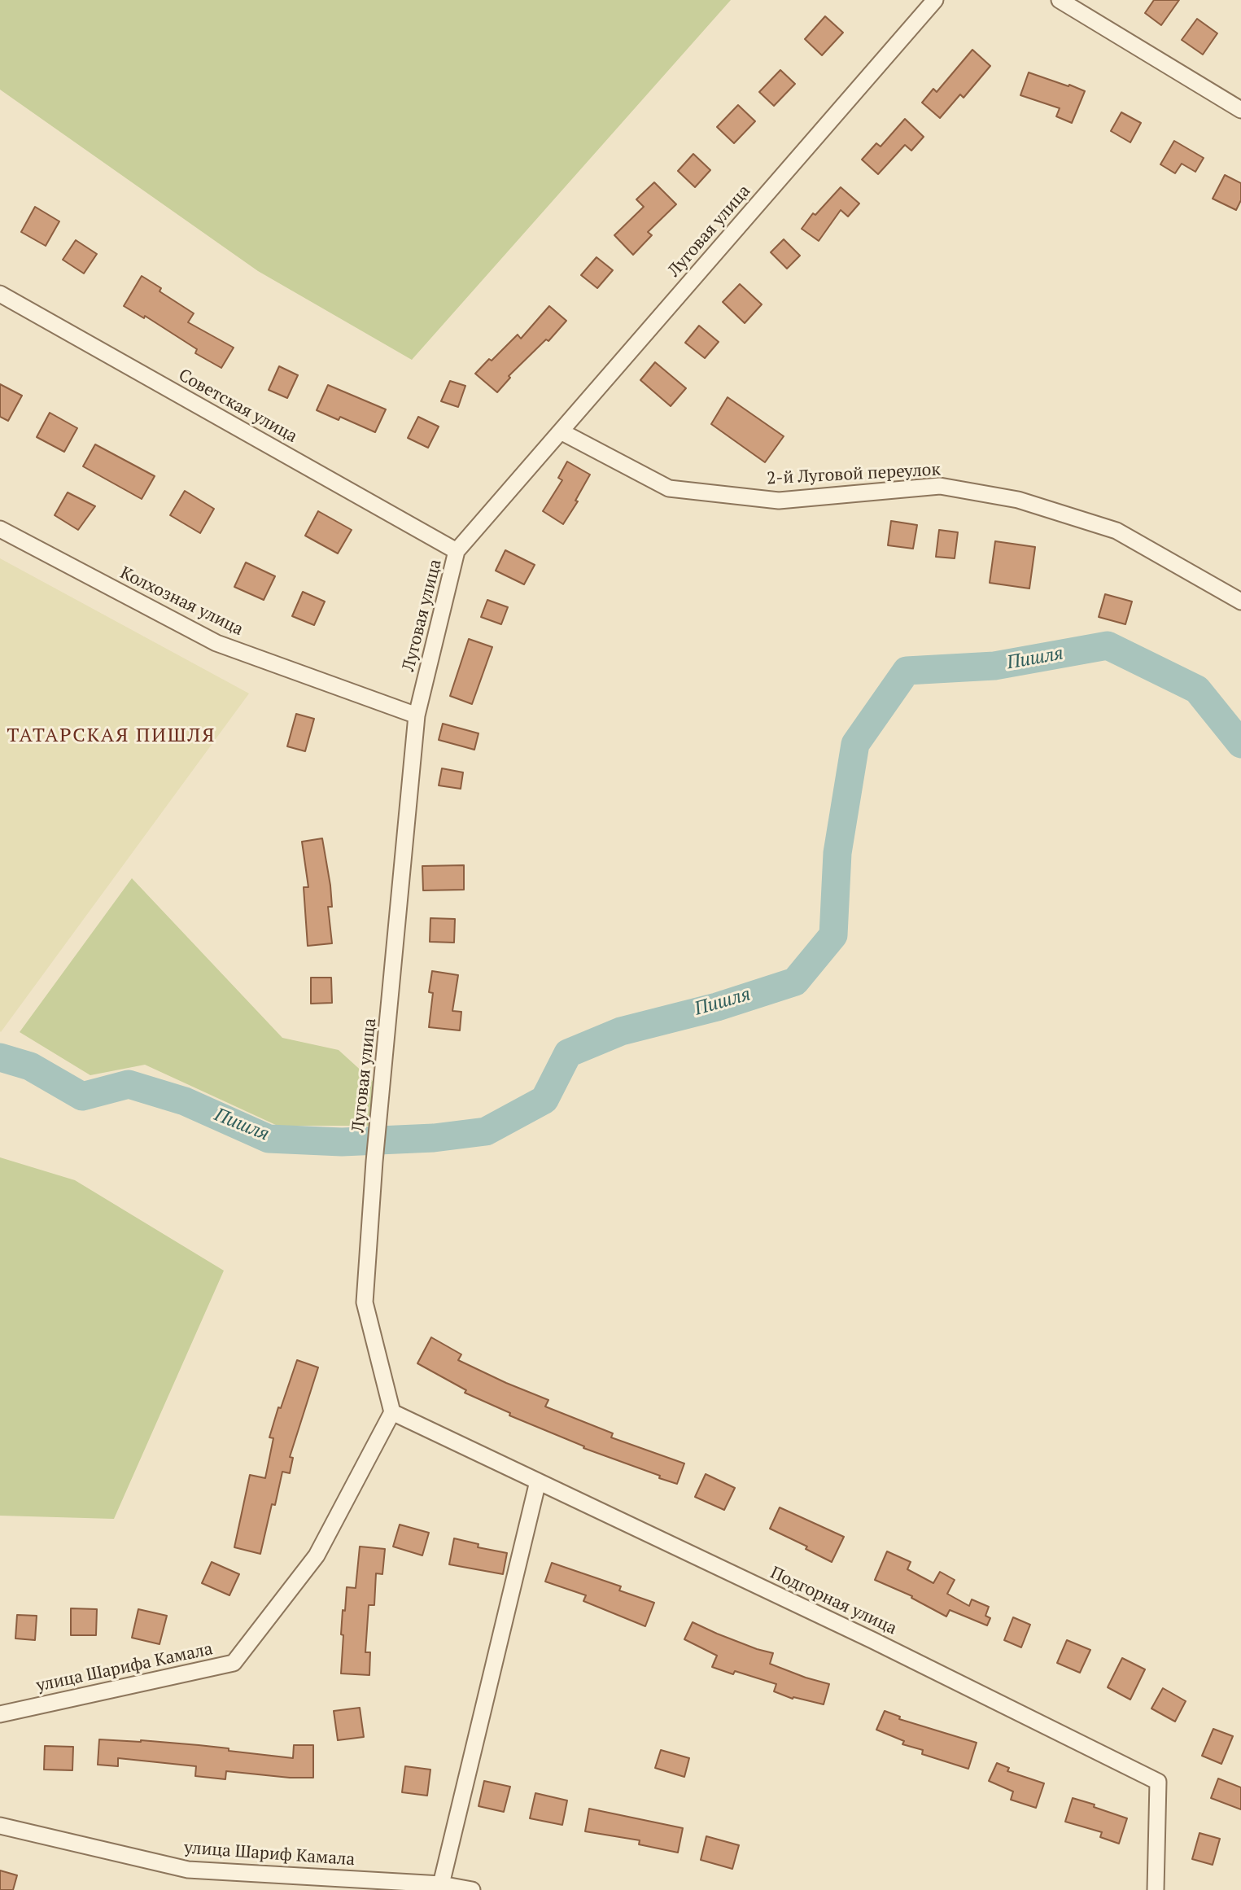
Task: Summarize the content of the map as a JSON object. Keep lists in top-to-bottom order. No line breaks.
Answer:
{"streets":{"street":["Луговая улица","Советская улица","2-й Луговой переулок","Колхозная улица","Подгорная улица","улица Шарифа Камала","улица Шариф Камала"]},"crossings":[["Луговая улица","Советская улица"],["Луговая улица","2-й Луговой переулок"],["Луговая улица","Колхозная улица"],["Луговая улица","Подгорная улица"],["Луговая улица","улица Шарифа Камала"],["Подгорная улица","улица Шарифа Камала"]],"districts":["ТАТАРСКАЯ ПИШЛЯ"],"water":["Пишля"]}
